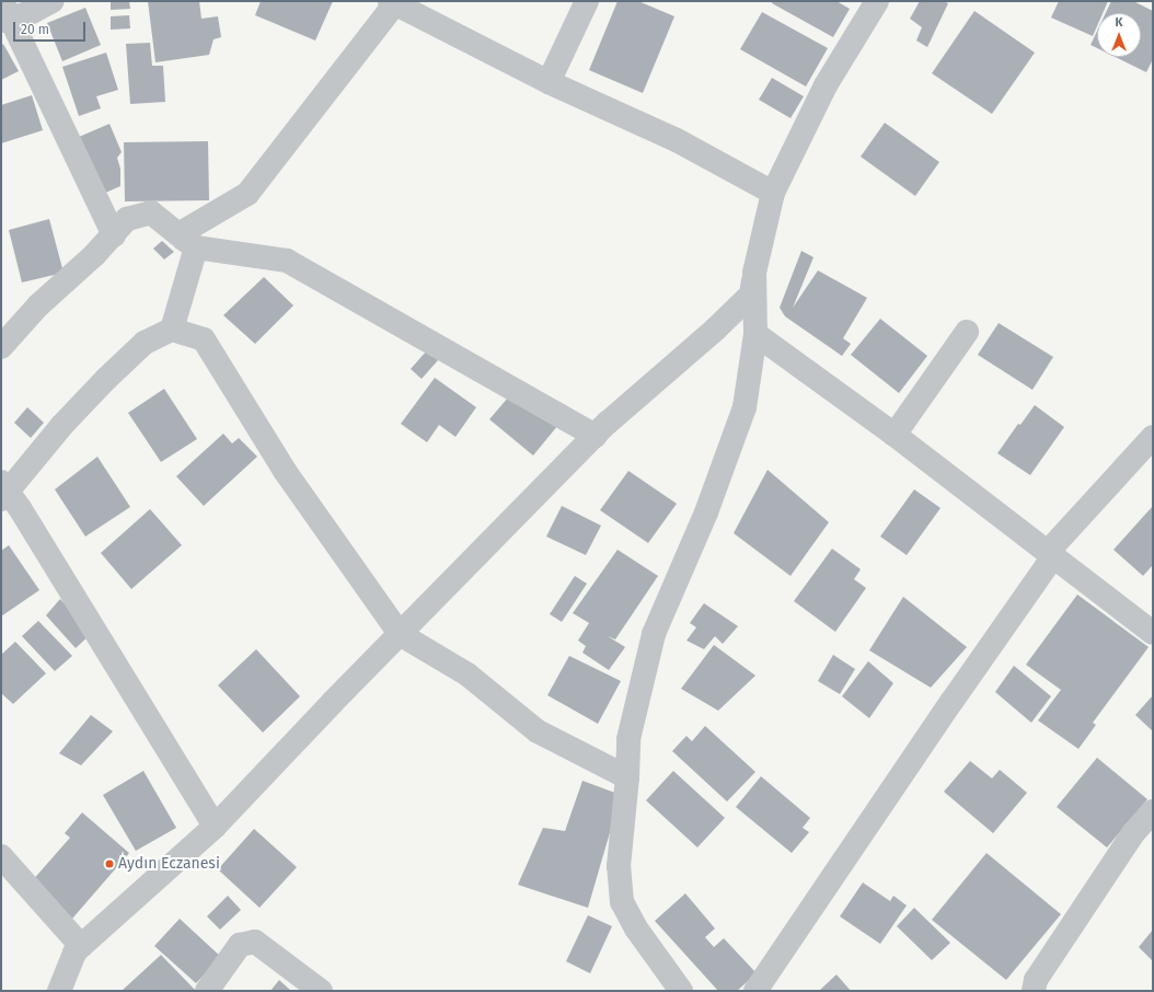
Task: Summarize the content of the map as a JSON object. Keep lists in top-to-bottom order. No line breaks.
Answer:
{"places":["Aydın Eczanesi"],"scale_bar":"20 m","north":"top"}
